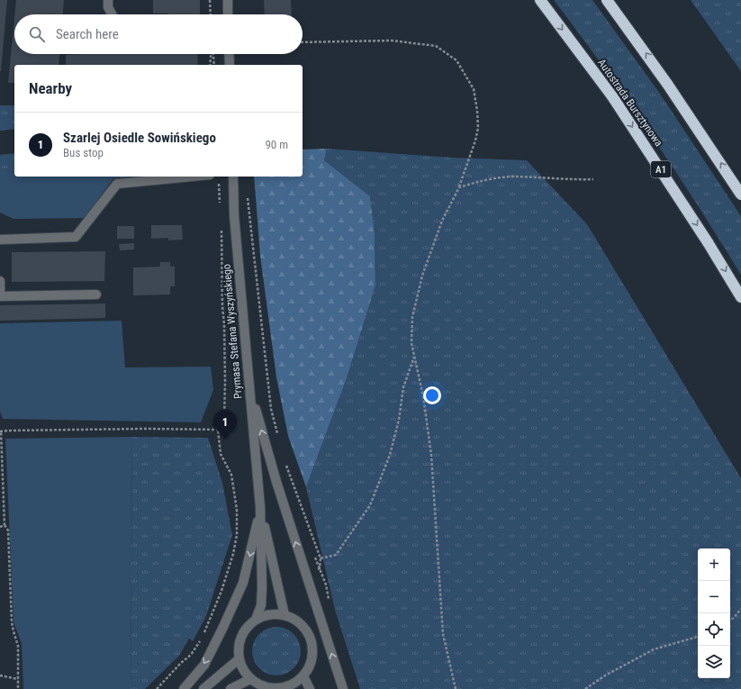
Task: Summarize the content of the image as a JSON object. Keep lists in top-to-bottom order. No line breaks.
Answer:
{"streets":{"highway":["Autostrada Bursztynowa","A1"],"street":["Prymasa Stefana Wyszyńskiego"]},"page":{"search":"Search here","heading":"Nearby","list":[{"mark":"1","name":"Szarlej Osiedle Sowińskiego","note":"Bus stop","value":"90 m"}],"pins":"1","map_buttons":["+","−"]}}
